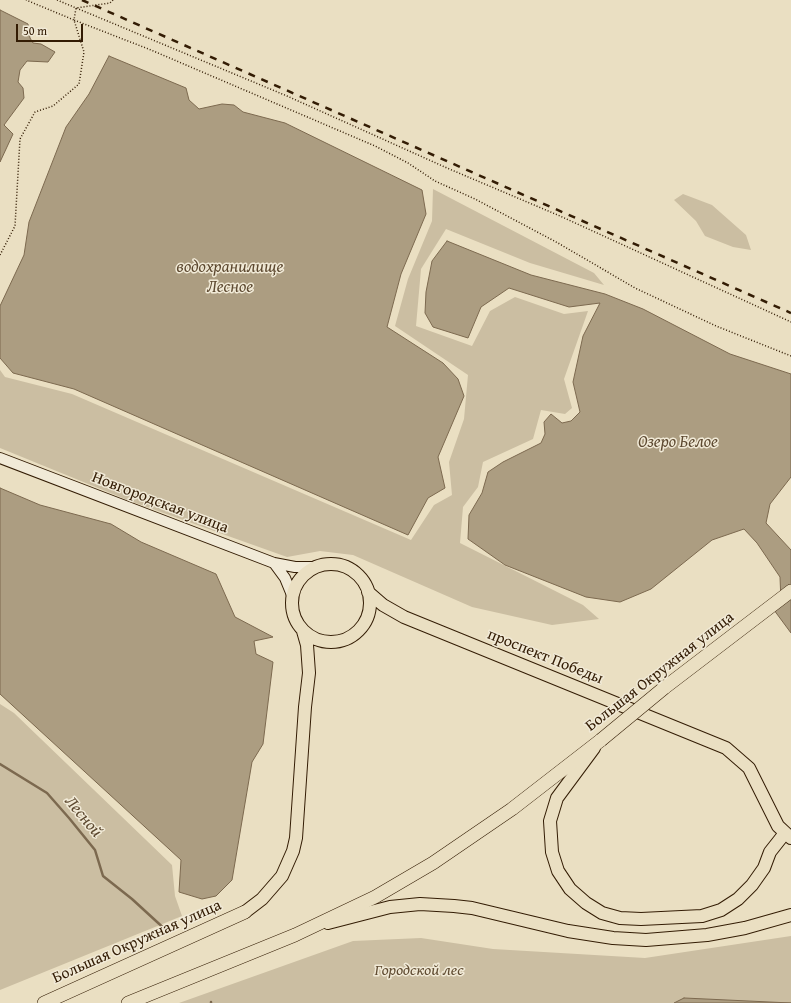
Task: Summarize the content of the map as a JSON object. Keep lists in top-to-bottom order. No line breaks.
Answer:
{"streets":{"highway":["Большая Окружная улица"],"main road":["проспект Победы"],"street":["Новгородская улица"]},"crossings":[["Новгородская улица","проспект Победы"]],"water":["водохранилище Лесное","Озеро Белое","Лесной"],"parks":["Городской лес"],"scale_bar":"50 m"}
